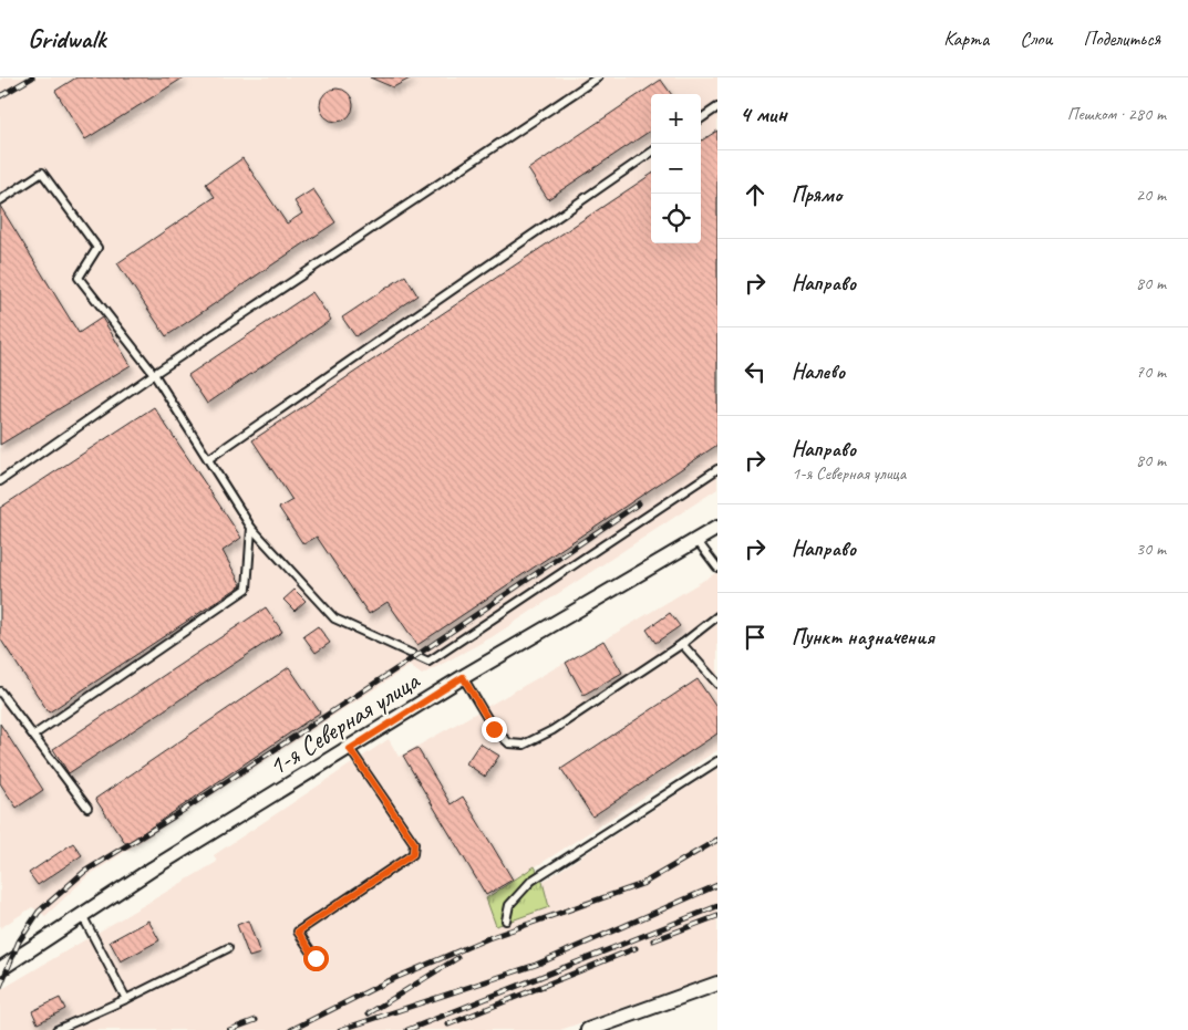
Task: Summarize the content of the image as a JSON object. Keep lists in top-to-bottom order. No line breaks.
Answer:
{"streets":{"street":["1-я Северная улица"]},"page":{"header":"Gridwalk","nav":["Карта","Слои","Поделиться"],"heading":["4 мин","Пешком · 280 m"],"map_buttons":["+","−"],"list":[["Прямо","20 m"],["Направо","80 m"],["Налево","70 m"],["Направо","1-я Северная улица","80 m"],["Направо","30 m"],"Пункт назначения"]}}
